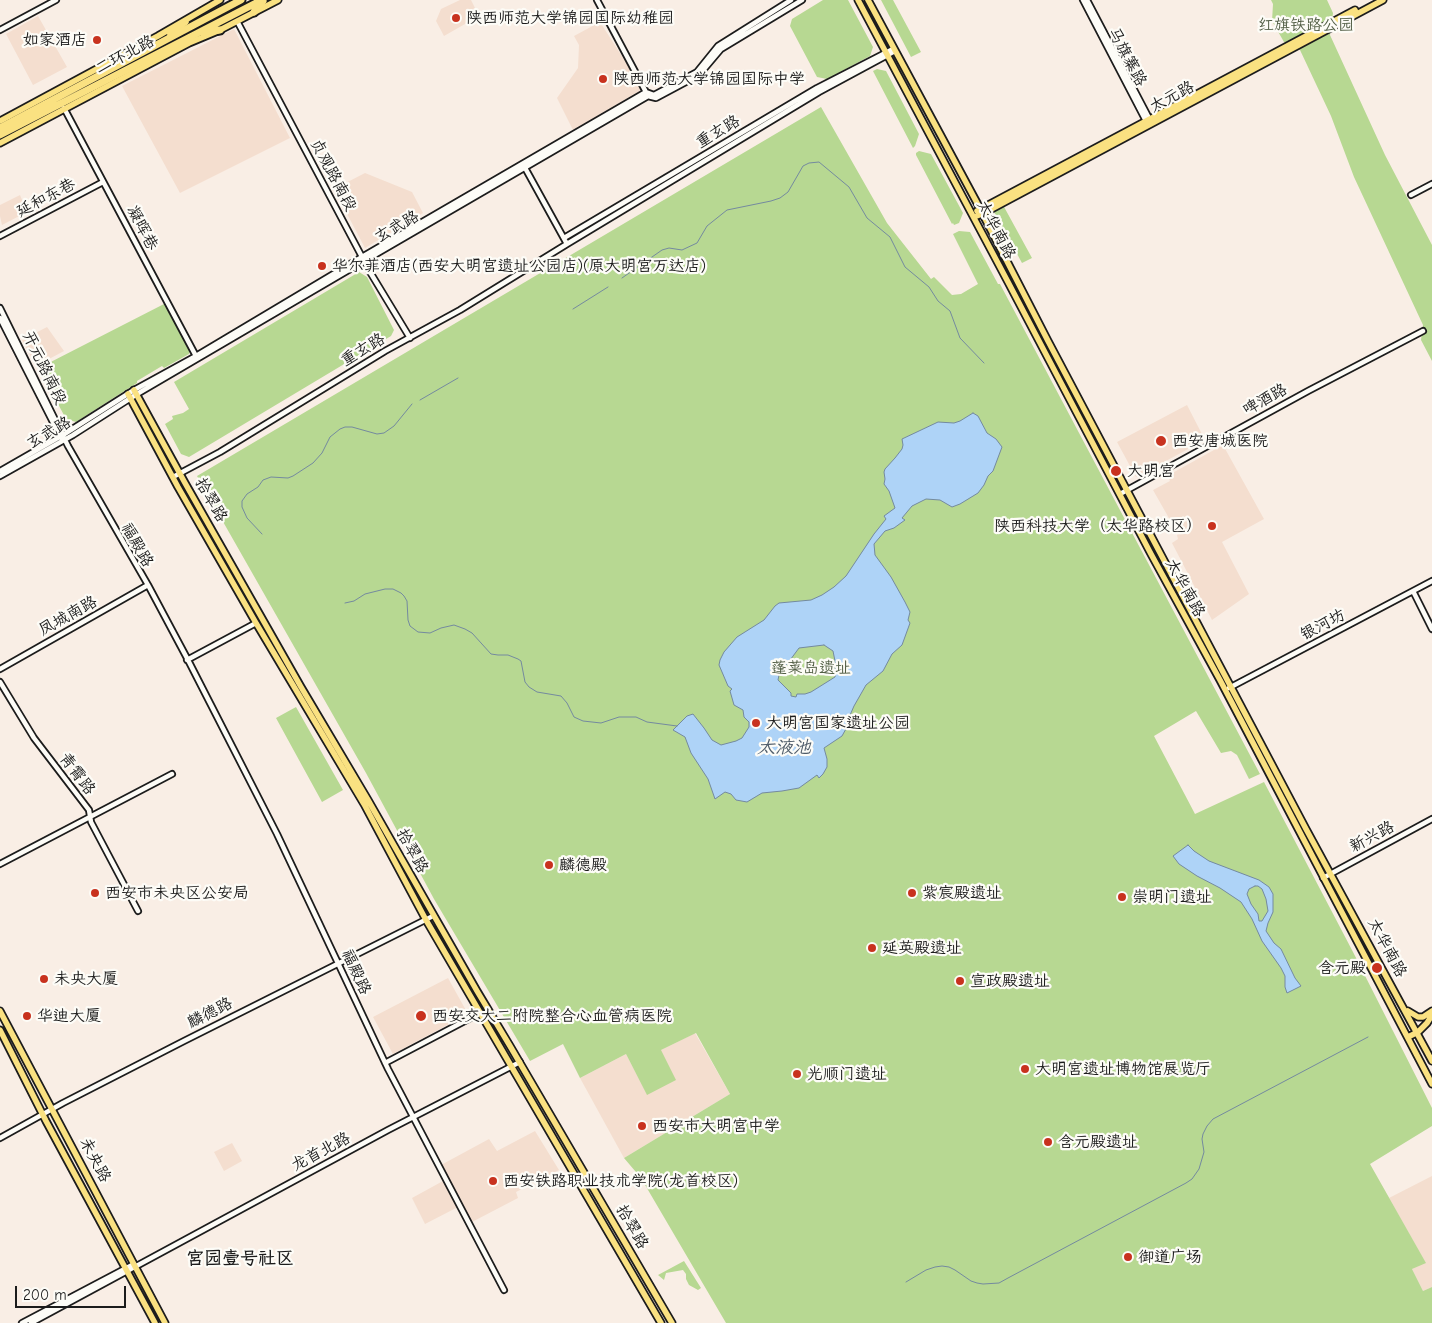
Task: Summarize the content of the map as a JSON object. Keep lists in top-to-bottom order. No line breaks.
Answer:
{"streets":{"highway":["二环北路"],"main road":["太元路","太华南路","拾翠路","未央路"],"street":["马旗寨路","重玄路","贞观路南段","延和东巷","玄武路","凝晖巷","开元路南段","啤酒路","福殿路","凤城南路","银河坊","青霄路","新兴路","麟德路","龙首北路"]},"crossings":[["马旗寨路","太元路"],["太元路","太华南路"],["重玄路","贞观路南段"],["重玄路","太华南路"],["重玄路","拾翠路"],["贞观路南段","玄武路"],["延和东巷","凝晖巷"],["玄武路","凝晖巷"],["玄武路","开元路南段"],["玄武路","拾翠路"],["玄武路","福殿路"],["太华南路","啤酒路"],["太华南路","银河坊"],["太华南路","新兴路"],["开元路南段","福殿路"],["拾翠路","麟德路"],["拾翠路","龙首北路"],["福殿路","凤城南路"],["福殿路","麟德路"],["福殿路","龙首北路"],["麟德路","未央路"],["龙首北路","未央路"]],"districts":["宫园壹号社区"],"water":["太液池"],"parks":["红旗铁路公园","蓬莱岛遗址"],"places":["陕西师范大学锦园国际幼稚园","如家酒店","陕西师范大学锦园国际中学","华尔菲酒店(西安大明宫遗址公园店)(原大明宫万达店)","西安唐城医院","大明宫","陕西科技大学（太华路校区）","大明宫国家遗址公园","麟德殿","西安市未央区公安局","紫宸殿遗址","崇明门遗址","延英殿遗址","含元殿","未央大厦","宣政殿遗址","华迪大厦","西安交大二附院整合心血管病医院","大明宫遗址博物馆展览厅","光顺门遗址","西安市大明宫中学","含元殿遗址","西安铁路职业技术学院(龙首校区)","御道广场"],"scale_bar":"200 m"}
